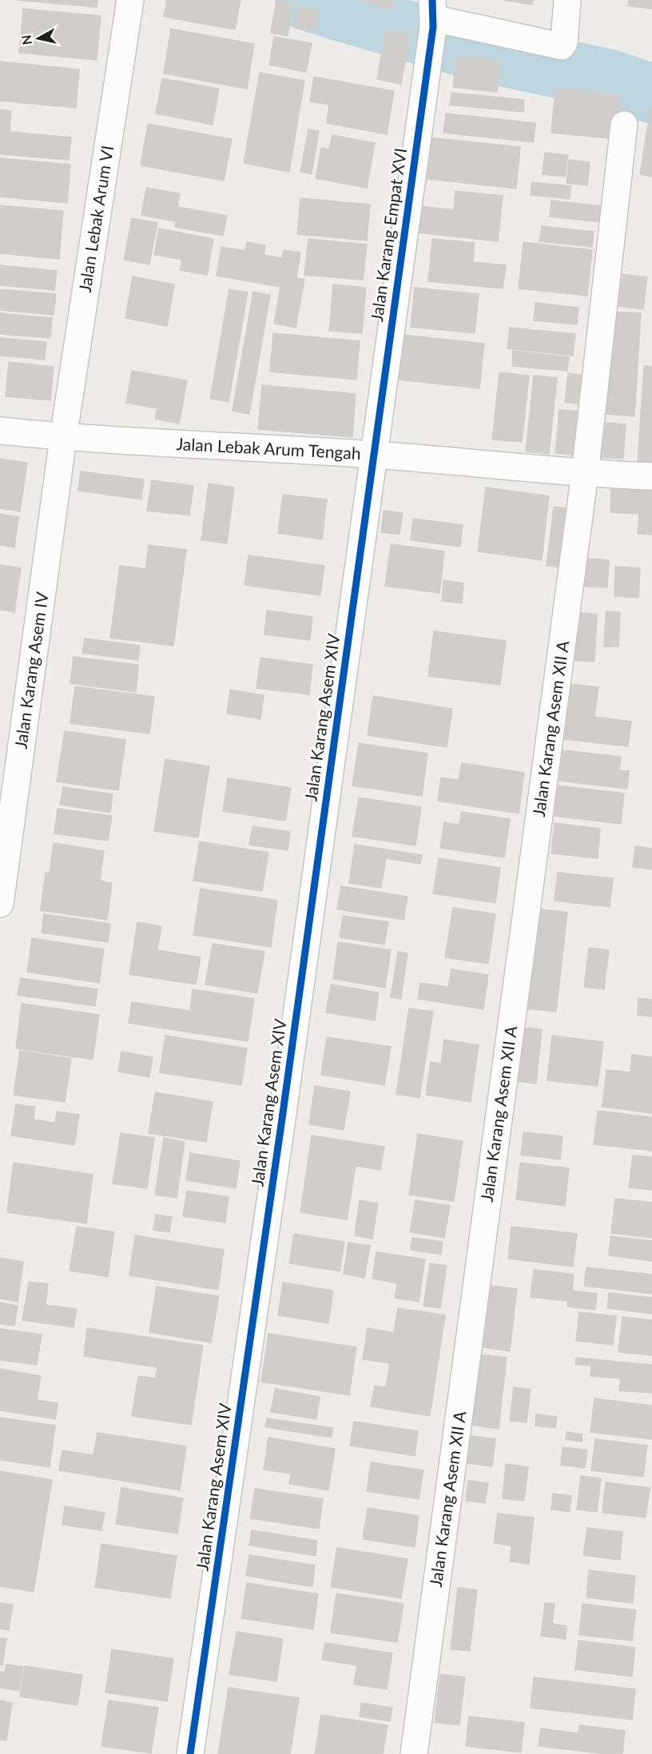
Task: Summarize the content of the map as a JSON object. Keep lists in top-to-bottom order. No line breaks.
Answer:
{"streets":{"street":["Jalan Lebak Arum VI","Jalan Karang Empat XVI","Jalan Lebak Arum Tengah","Jalan Karang Asem IV","Jalan Karang Asem XIV","Jalan Karang Asem XII A"]},"crossings":[["Jalan Lebak Arum VI","Jalan Lebak Arum Tengah"],["Jalan Lebak Arum VI","Jalan Karang Asem IV"],["Jalan Karang Empat XVI","Jalan Lebak Arum Tengah"],["Jalan Karang Empat XVI","Jalan Karang Asem XIV"],["Jalan Lebak Arum Tengah","Jalan Karang Asem IV"],["Jalan Lebak Arum Tengah","Jalan Karang Asem XIV"],["Jalan Lebak Arum Tengah","Jalan Karang Asem XII A"]],"north":"left"}
